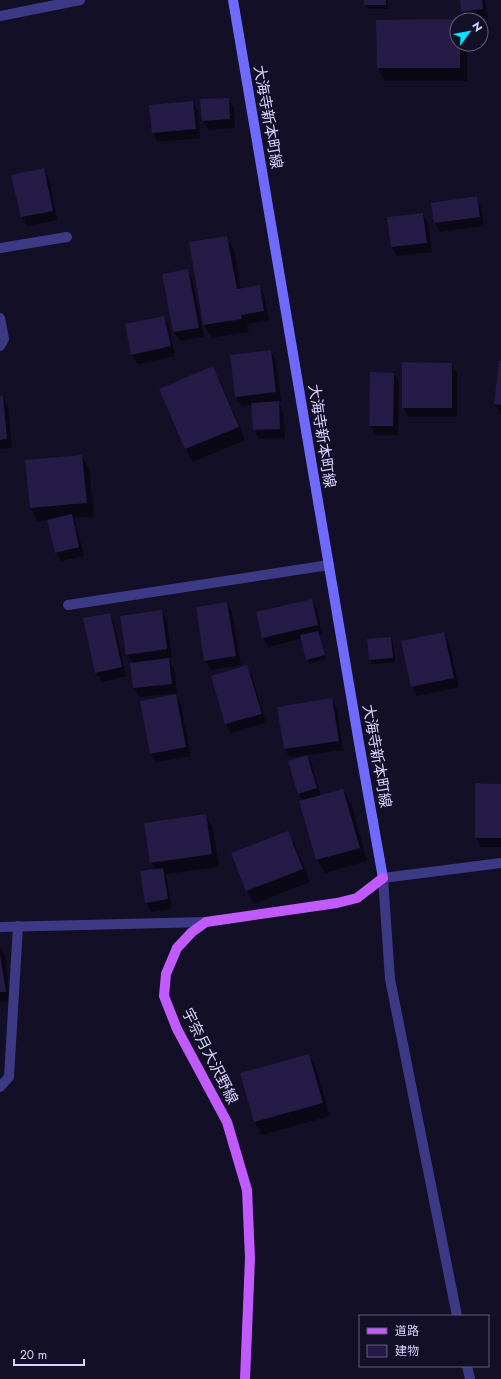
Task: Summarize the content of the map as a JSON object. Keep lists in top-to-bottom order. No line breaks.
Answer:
{"streets":{"main road":["大海寺新本町線","宇奈月大沢野線"]},"crossings":[["大海寺新本町線","宇奈月大沢野線"]],"legend":["道路","建物"],"scale_bar":"20 m","north":"top right"}
